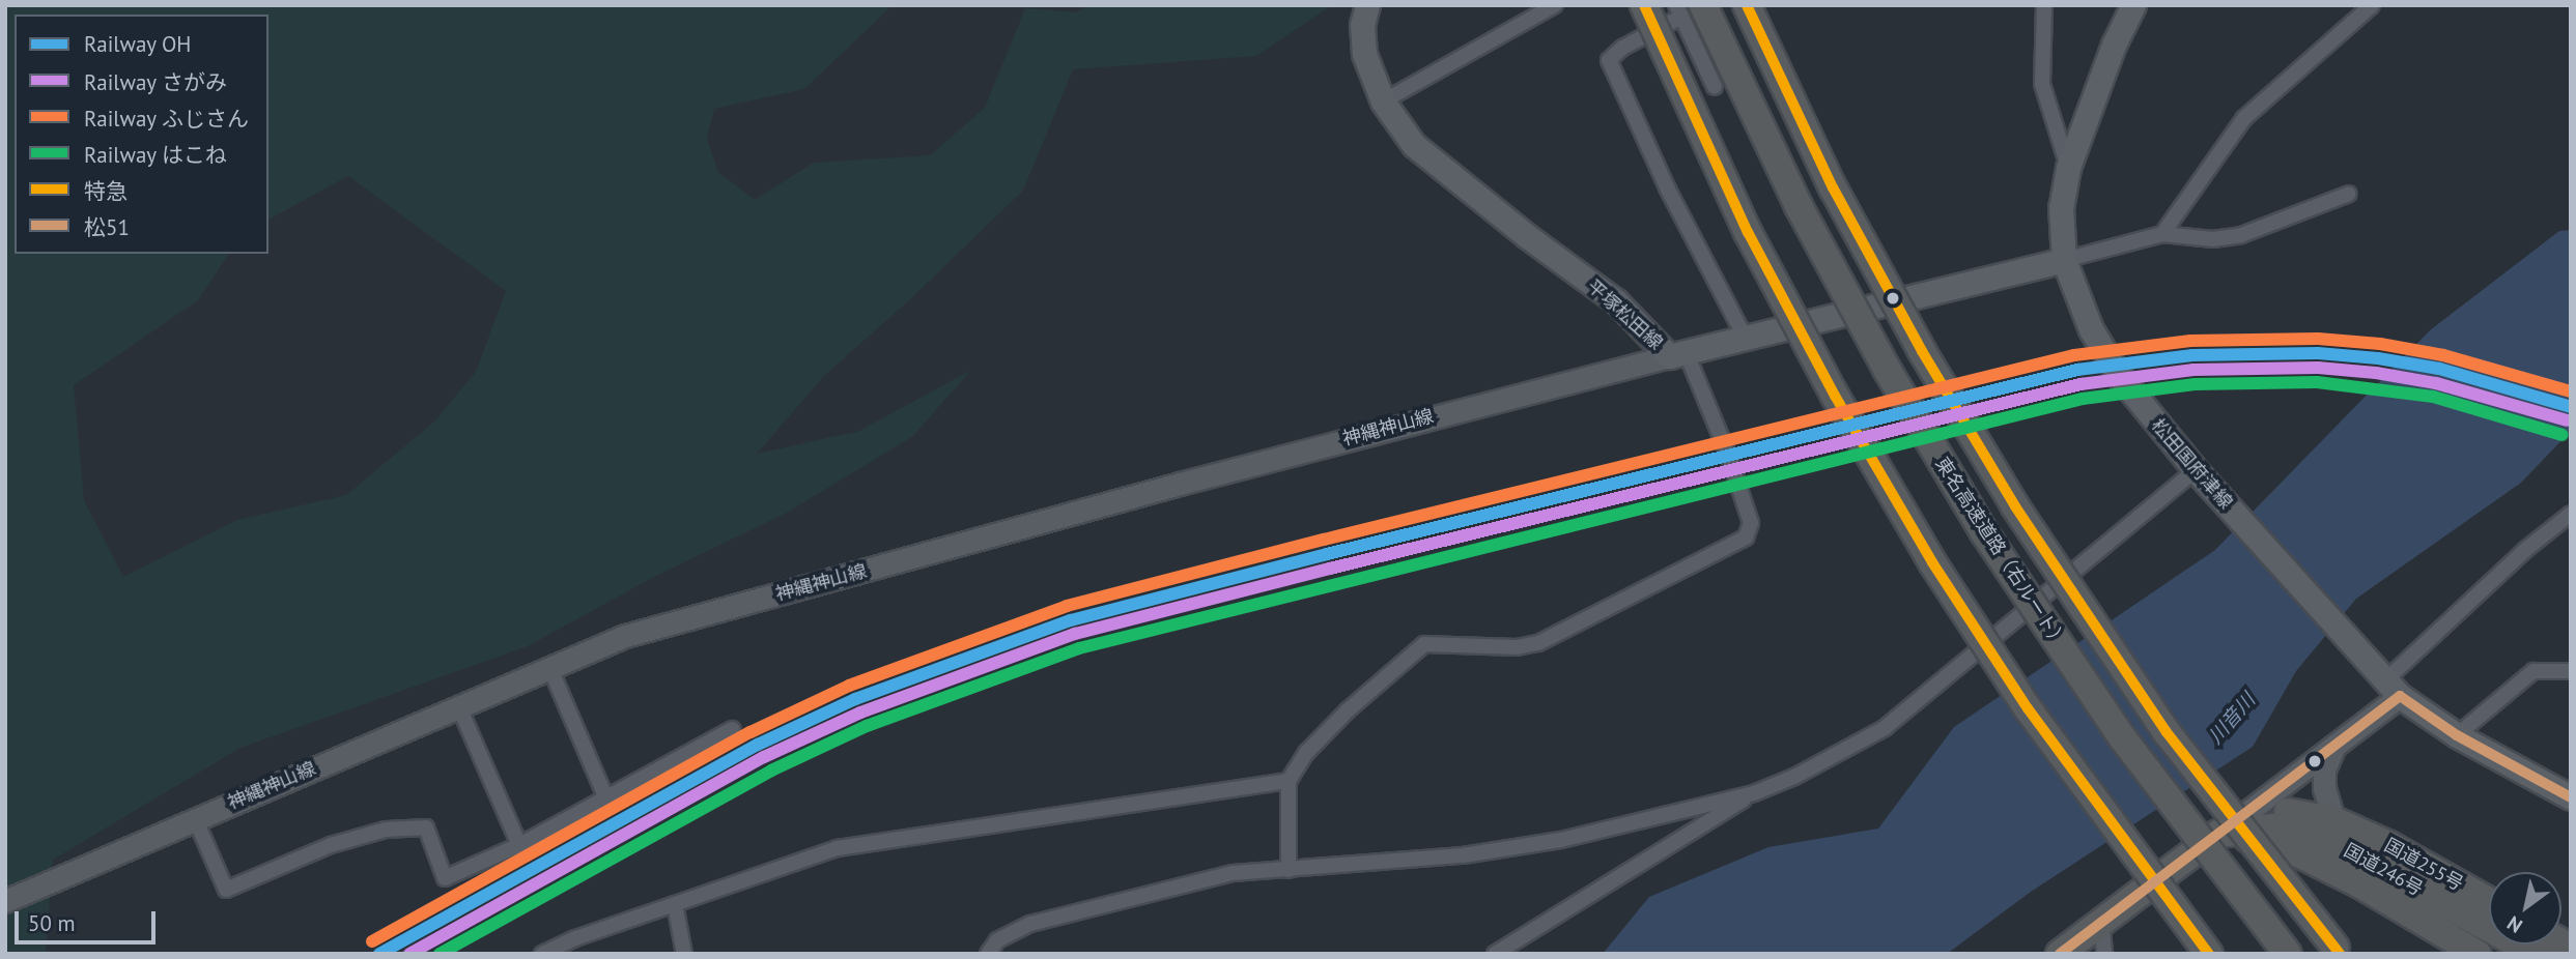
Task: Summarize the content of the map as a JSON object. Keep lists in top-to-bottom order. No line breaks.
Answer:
{"streets":{"highway":["東名高速道路（右ルート）","国道255号","国道246号"],"main road":["平塚松田線","神縄神山線","松田国府津線"]},"crossings":[["平塚松田線","神縄神山線"],["平塚松田線","松田国府津線"],["国道255号","国道246号"]],"water":["川音川"],"lines":["transit line 特急","rail line ふじさん","rail line OH","rail line さがみ","rail line はこね","transit line 松51"],"legend":["Railway OH","Railway さがみ","Railway ふじさん","Railway はこね","特急","松51"],"scale_bar":"50 m","north":"bottom left"}
